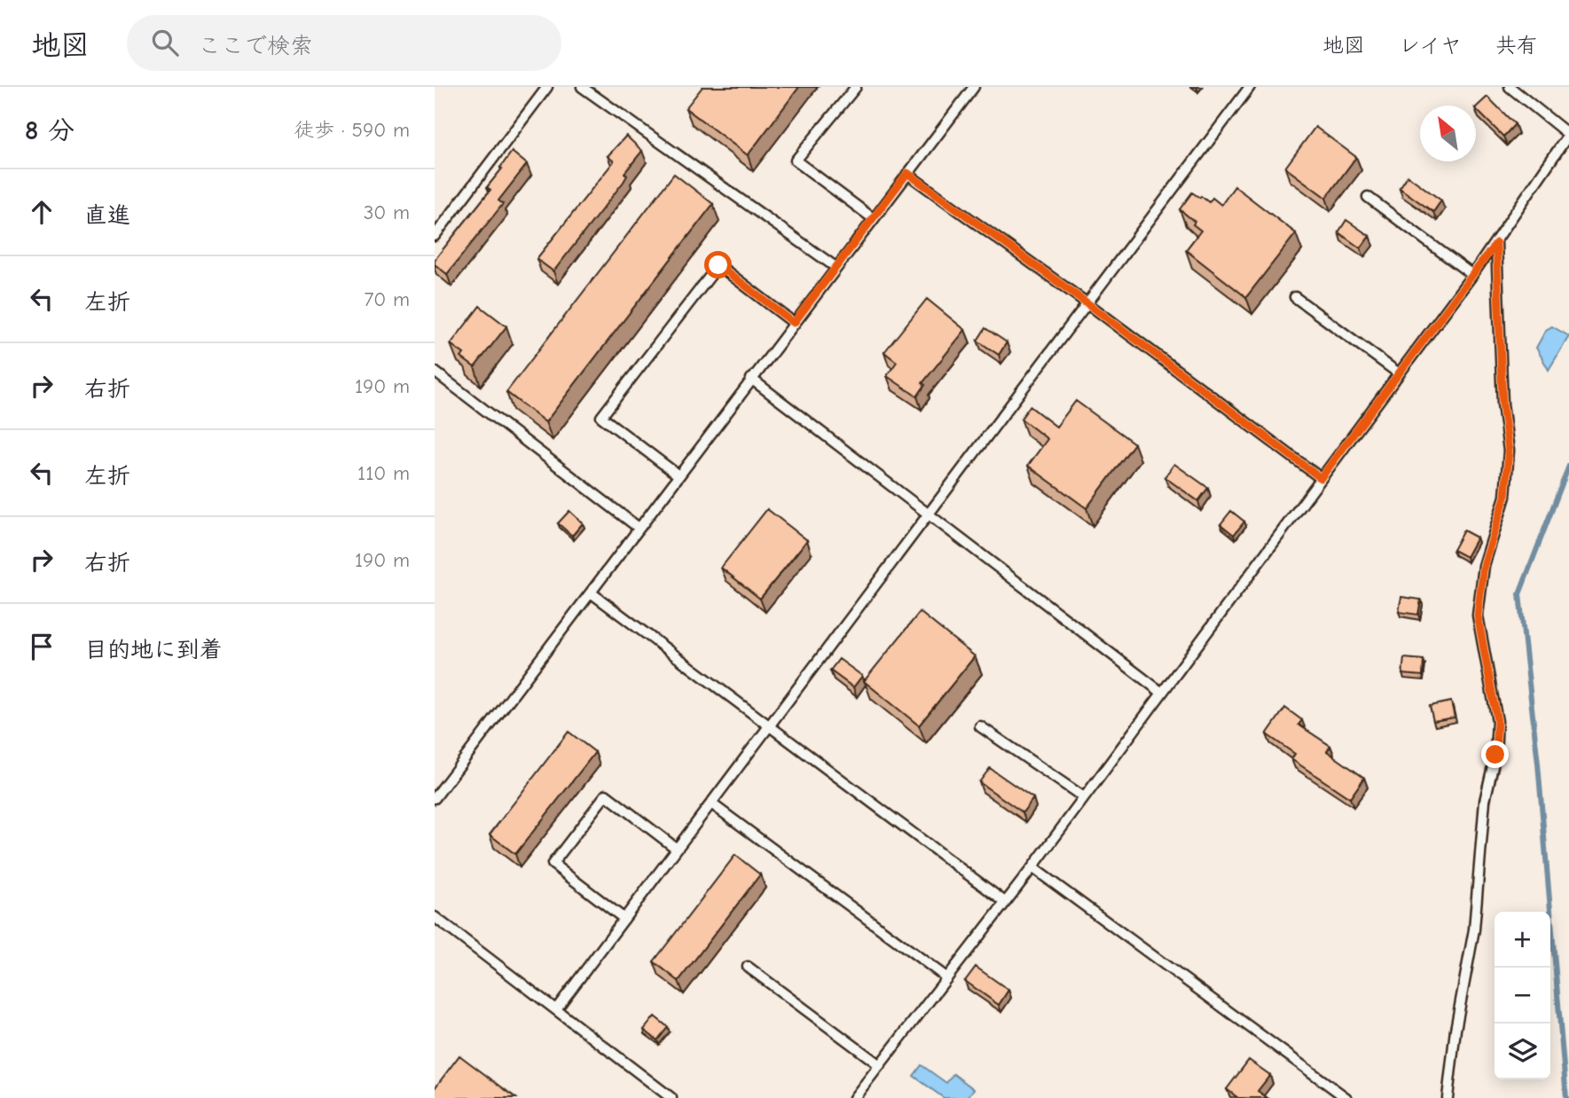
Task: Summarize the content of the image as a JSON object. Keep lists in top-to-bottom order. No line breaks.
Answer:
{"north":"top left","page":{"header":"地図","search":"ここで検索","nav":["地図","レイヤ","共有"],"heading":["8 分","徒歩 · 590 m"],"list":[["直進","30 m"],["左折","70 m"],["右折","190 m"],["左折","110 m"],["右折","190 m"],"目的地に到着"],"map_buttons":["+","−"]}}
